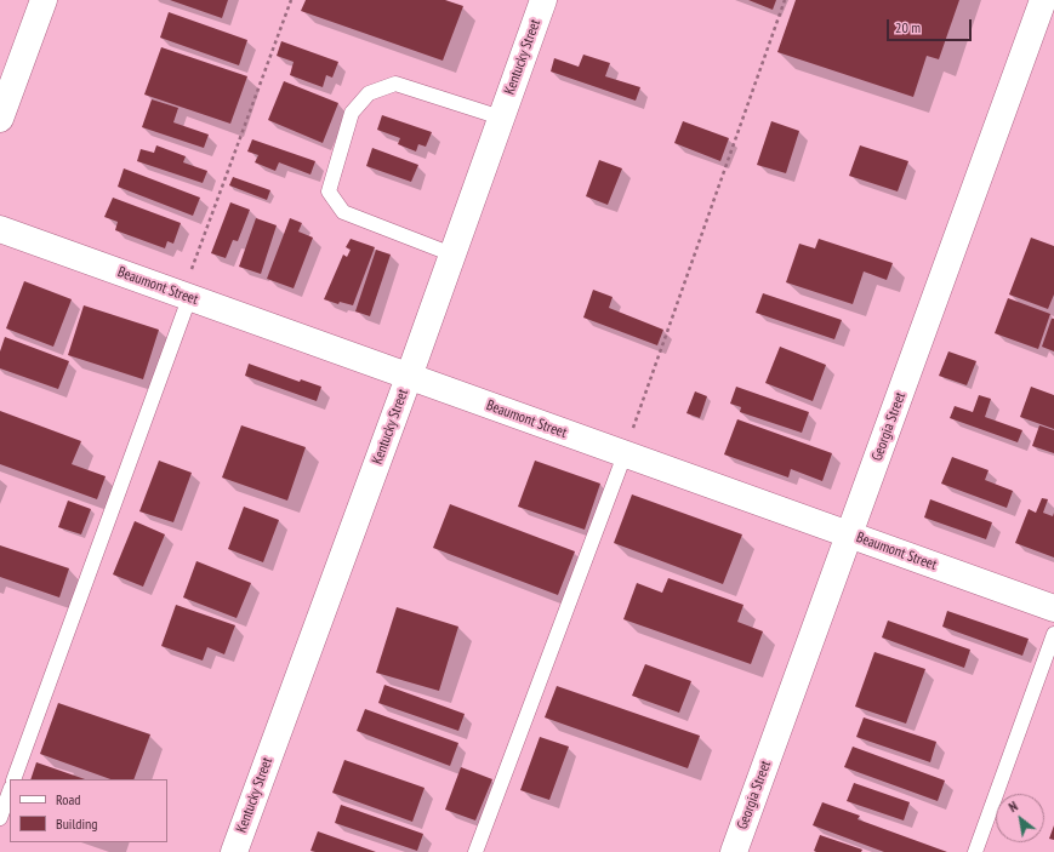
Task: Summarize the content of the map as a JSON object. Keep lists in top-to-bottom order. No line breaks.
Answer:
{"streets":{"street":["Kentucky Street","Beaumont Street","Georgia Street"]},"crossings":[["Kentucky Street","Beaumont Street"],["Beaumont Street","Georgia Street"]],"legend":["Road","Building"],"scale_bar":"20 m","north":"top left"}
